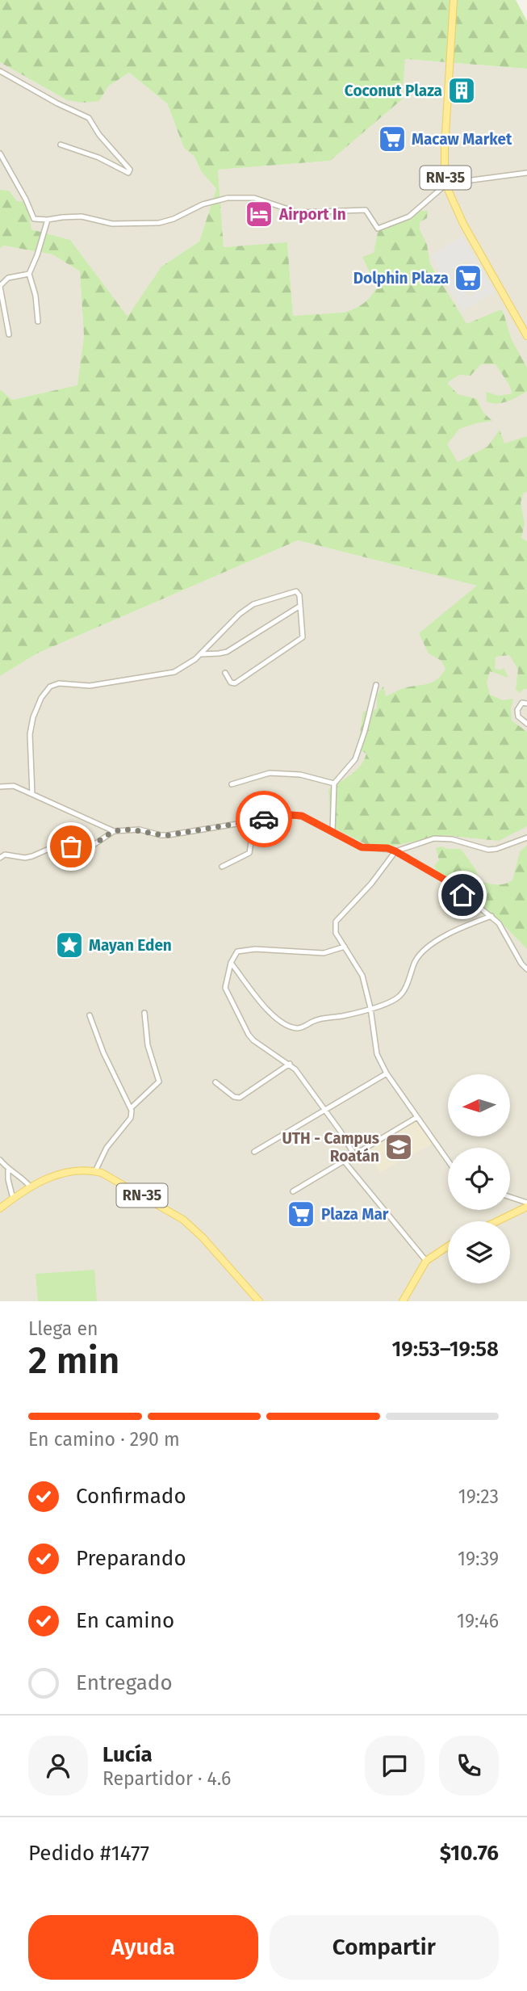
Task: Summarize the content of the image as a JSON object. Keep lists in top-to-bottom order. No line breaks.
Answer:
{"streets":{"main road":["RN-35"]},"places":{"building":["Coconut Plaza"],"supermarket":["Macaw Market","Dolphin Plaza","Plaza Mar"],"hotel":["Airport In"],"place":["Mayan Eden"],"school or university":["UTH - Campus Roatán"]},"north":"left","page":{"heading":["2 min","Llega en","19:53–19:58"],"panel":["Lucía","Repartidor · 4.6","Pedido #1477","$10.76"],"bar":"En camino · 290 m","list":[["Confirmado","19:23"],["Preparando","19:39"],["En camino","19:46"],"Entregado"],"buttons":["Ayuda","Compartir"]}}
